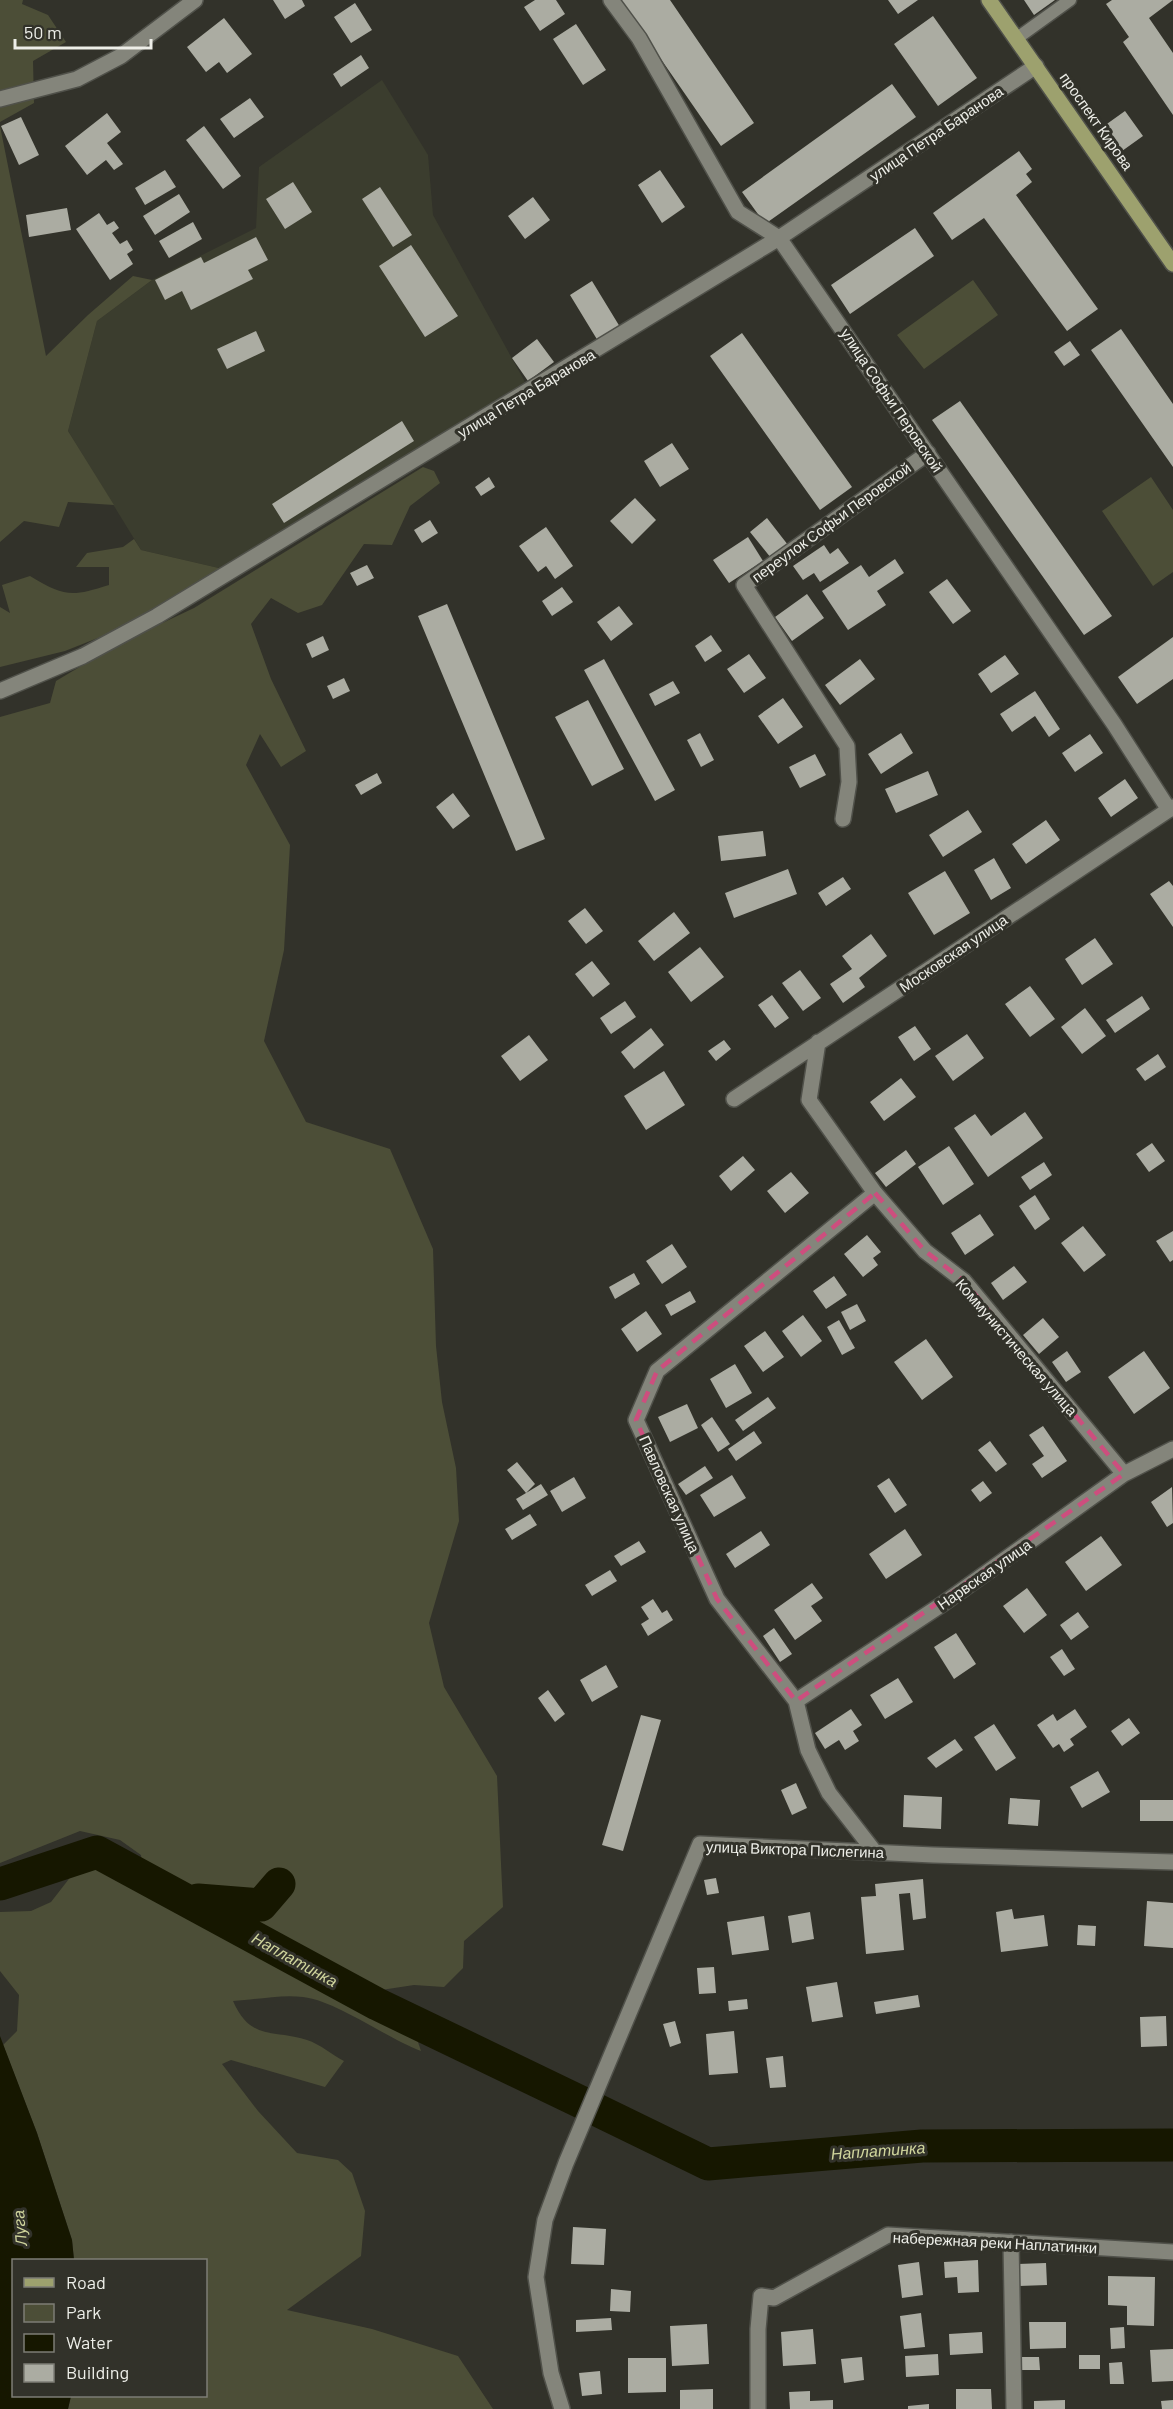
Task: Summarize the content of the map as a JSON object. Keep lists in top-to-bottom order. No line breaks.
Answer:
{"streets":{"main road":["проспект Кирова"],"street":["улица Петра Баранова","улица Софьи Перовской","переулок Софьи Перовской","Московская улица","Коммунистическая улица","Павловская улица","Нарвская улица","улица Виктора Пислегина","набережная реки Наплатинки"]},"crossings":[["проспект Кирова","улица Петра Баранова"],["улица Петра Баранова","улица Софьи Перовской"],["улица Софьи Перовской","переулок Софьи Перовской"],["улица Софьи Перовской","Московская улица"],["Московская улица","Коммунистическая улица"],["Коммунистическая улица","Павловская улица"],["Коммунистическая улица","Нарвская улица"],["Павловская улица","Нарвская улица"],["Павловская улица","улица Виктора Пислегина"]],"water":["Наплатинка","Луга"],"legend":["Road","Park","Water","Building"],"scale_bar":"50 m"}
